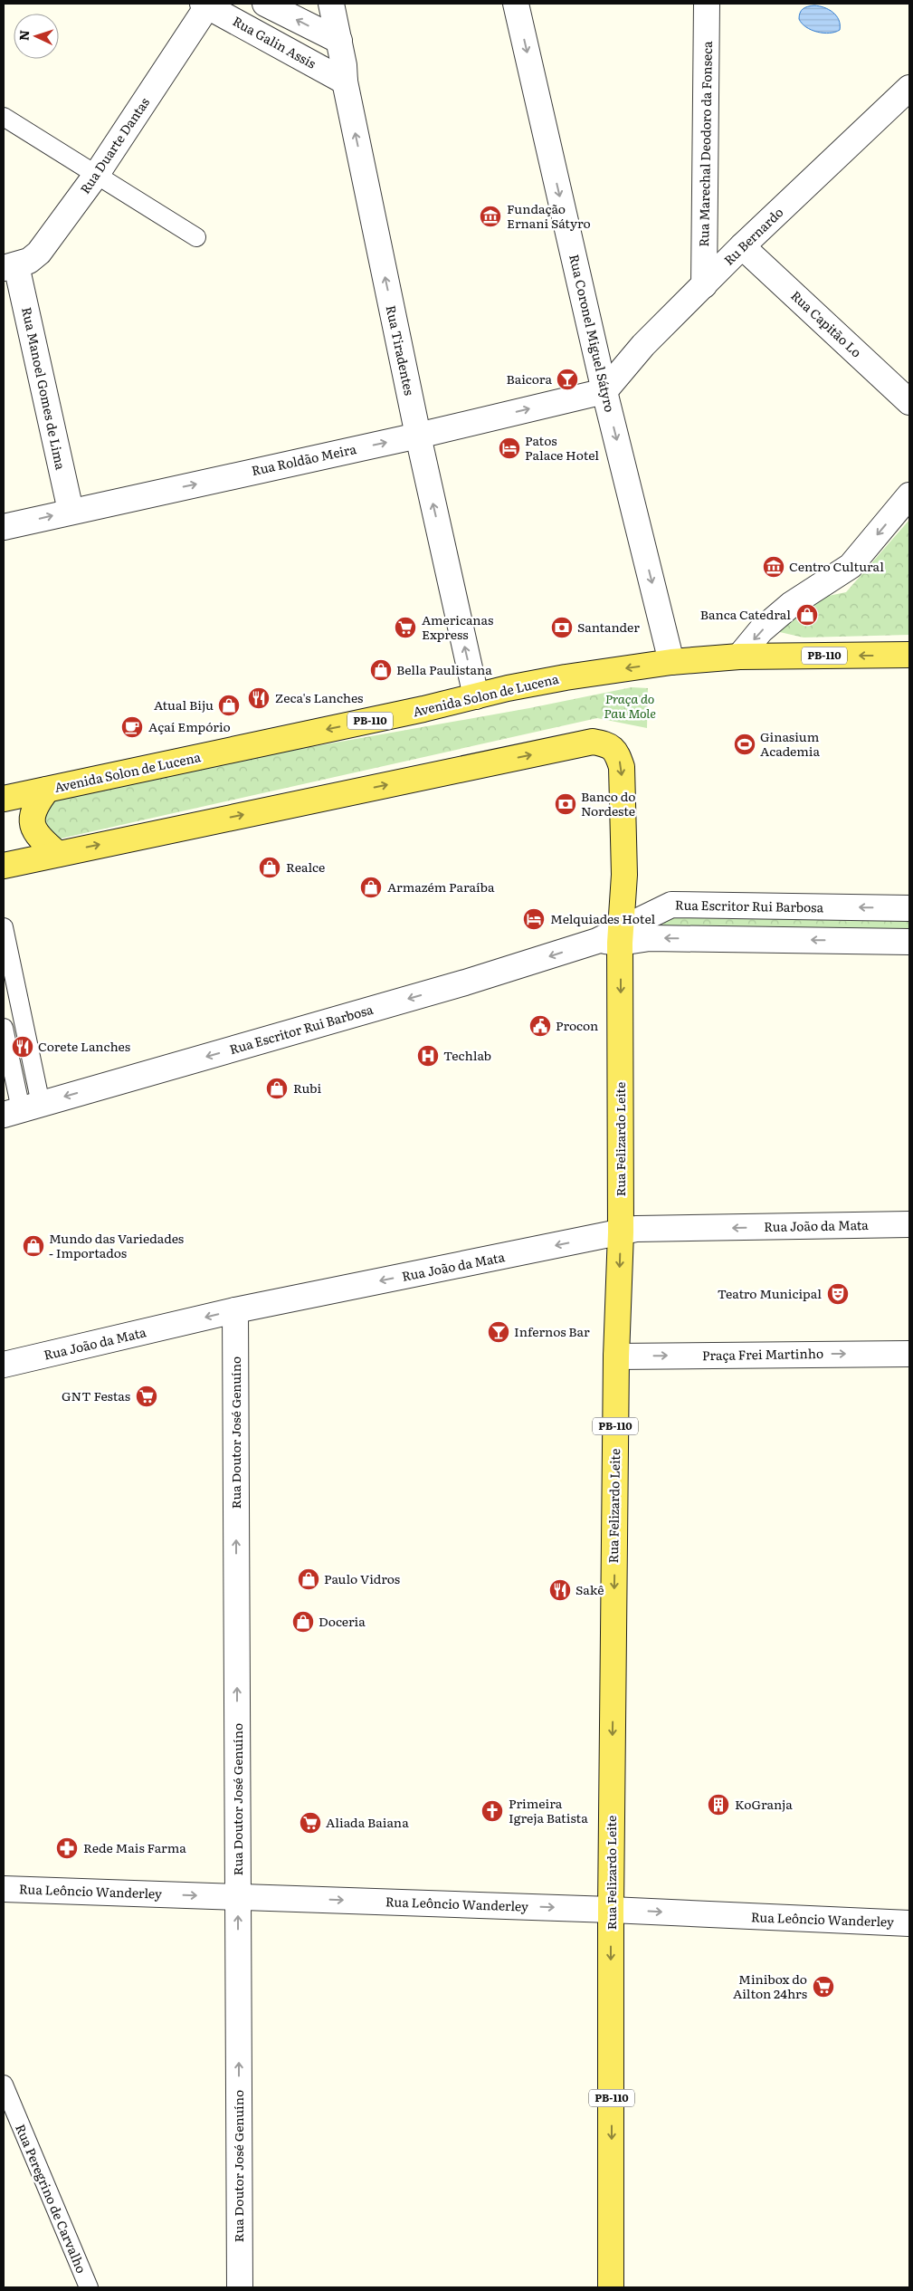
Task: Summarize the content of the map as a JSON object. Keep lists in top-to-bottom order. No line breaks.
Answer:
{"streets":{"main road":["PB-110","Avenida Solon de Lucena","Rua Felizardo Leite"],"street":["Rua Galin Assis","Rua Marechal Deodoro da Fonseca","Rua Duarte Dantas","Ru Bernardo","Rua Capitão Lo","Rua Coronel Miguel Sátyro","Rua Tiradentes","Rua Manoel Gomes de Lima","Rua Roldão Meira","Rua Escritor Rui Barbosa","Rua João da Mata","Praça Frei Martinho","Rua Doutor José Genuíno","Rua Leôncio Wanderley","Rua Peregrino de Carvalho"]},"crossings":[["Rua Galin Assis","Rua Duarte Dantas"],["Rua Galin Assis","Rua Tiradentes"],["Rua Marechal Deodoro da Fonseca","Ru Bernardo"],["Rua Duarte Dantas","Rua Manoel Gomes de Lima"],["Ru Bernardo","Rua Capitão Lo"],["Ru Bernardo","Rua Coronel Miguel Sátyro"],["Ru Bernardo","Rua Roldão Meira"],["Rua Coronel Miguel Sátyro","Rua Roldão Meira"],["Rua Coronel Miguel Sátyro","Avenida Solon de Lucena"],["Rua Tiradentes","Rua Roldão Meira"],["Rua Tiradentes","Avenida Solon de Lucena"],["Rua Manoel Gomes de Lima","Rua Roldão Meira"],["PB-110","Avenida Solon de Lucena"],["PB-110","Rua Felizardo Leite"],["Rua Escritor Rui Barbosa","Rua Felizardo Leite"],["Rua Felizardo Leite","Rua João da Mata"],["Rua Felizardo Leite","Praça Frei Martinho"],["Rua Felizardo Leite","Rua Leôncio Wanderley"],["Rua João da Mata","Rua Doutor José Genuíno"],["Rua Doutor José Genuíno","Rua Leôncio Wanderley"]],"one_way":["Rua Coronel Miguel Sátyro","Rua Tiradentes","Rua Roldão Meira","Avenida Solon de Lucena","Rua Escritor Rui Barbosa","Rua João da Mata","Praça Frei Martinho","Rua Doutor José Genuíno","Rua Leôncio Wanderley"],"parks":["Praça do Pau Mole"],"places":{"museum":["Fundação Ernani Sátyro","Centro Cultural"],"bar":["Baicora","Infernos Bar"],"hotel":["Patos Palace Hotel","Melquiades Hotel"],"shop":["Banca Catedral","Bella Paulistana","Atual Biju","Realce","Armazém Paraíba","Rubi","Mundo das Variedades - Importados","Paulo Vidros","Doceria"],"supermarket":["Americanas Express","GNT Festas","Aliada Baiana","Minibox do Ailton 24hrs"],"bank":["Santander","Banco do Nordeste"],"restaurant":["Zeca's Lanches","Corete Lanches","Sakê"],"cafe":["Açaí Empório"],"sports":["Ginasium Academia"],"public building":["Procon"],"hospital":["Techlab"],"theatre":["Teatro Municipal"],"building":["KoGranja"],"church":["Primeira Igreja Batista"],"pharmacy":["Rede Mais Farma"]},"north":"left"}
